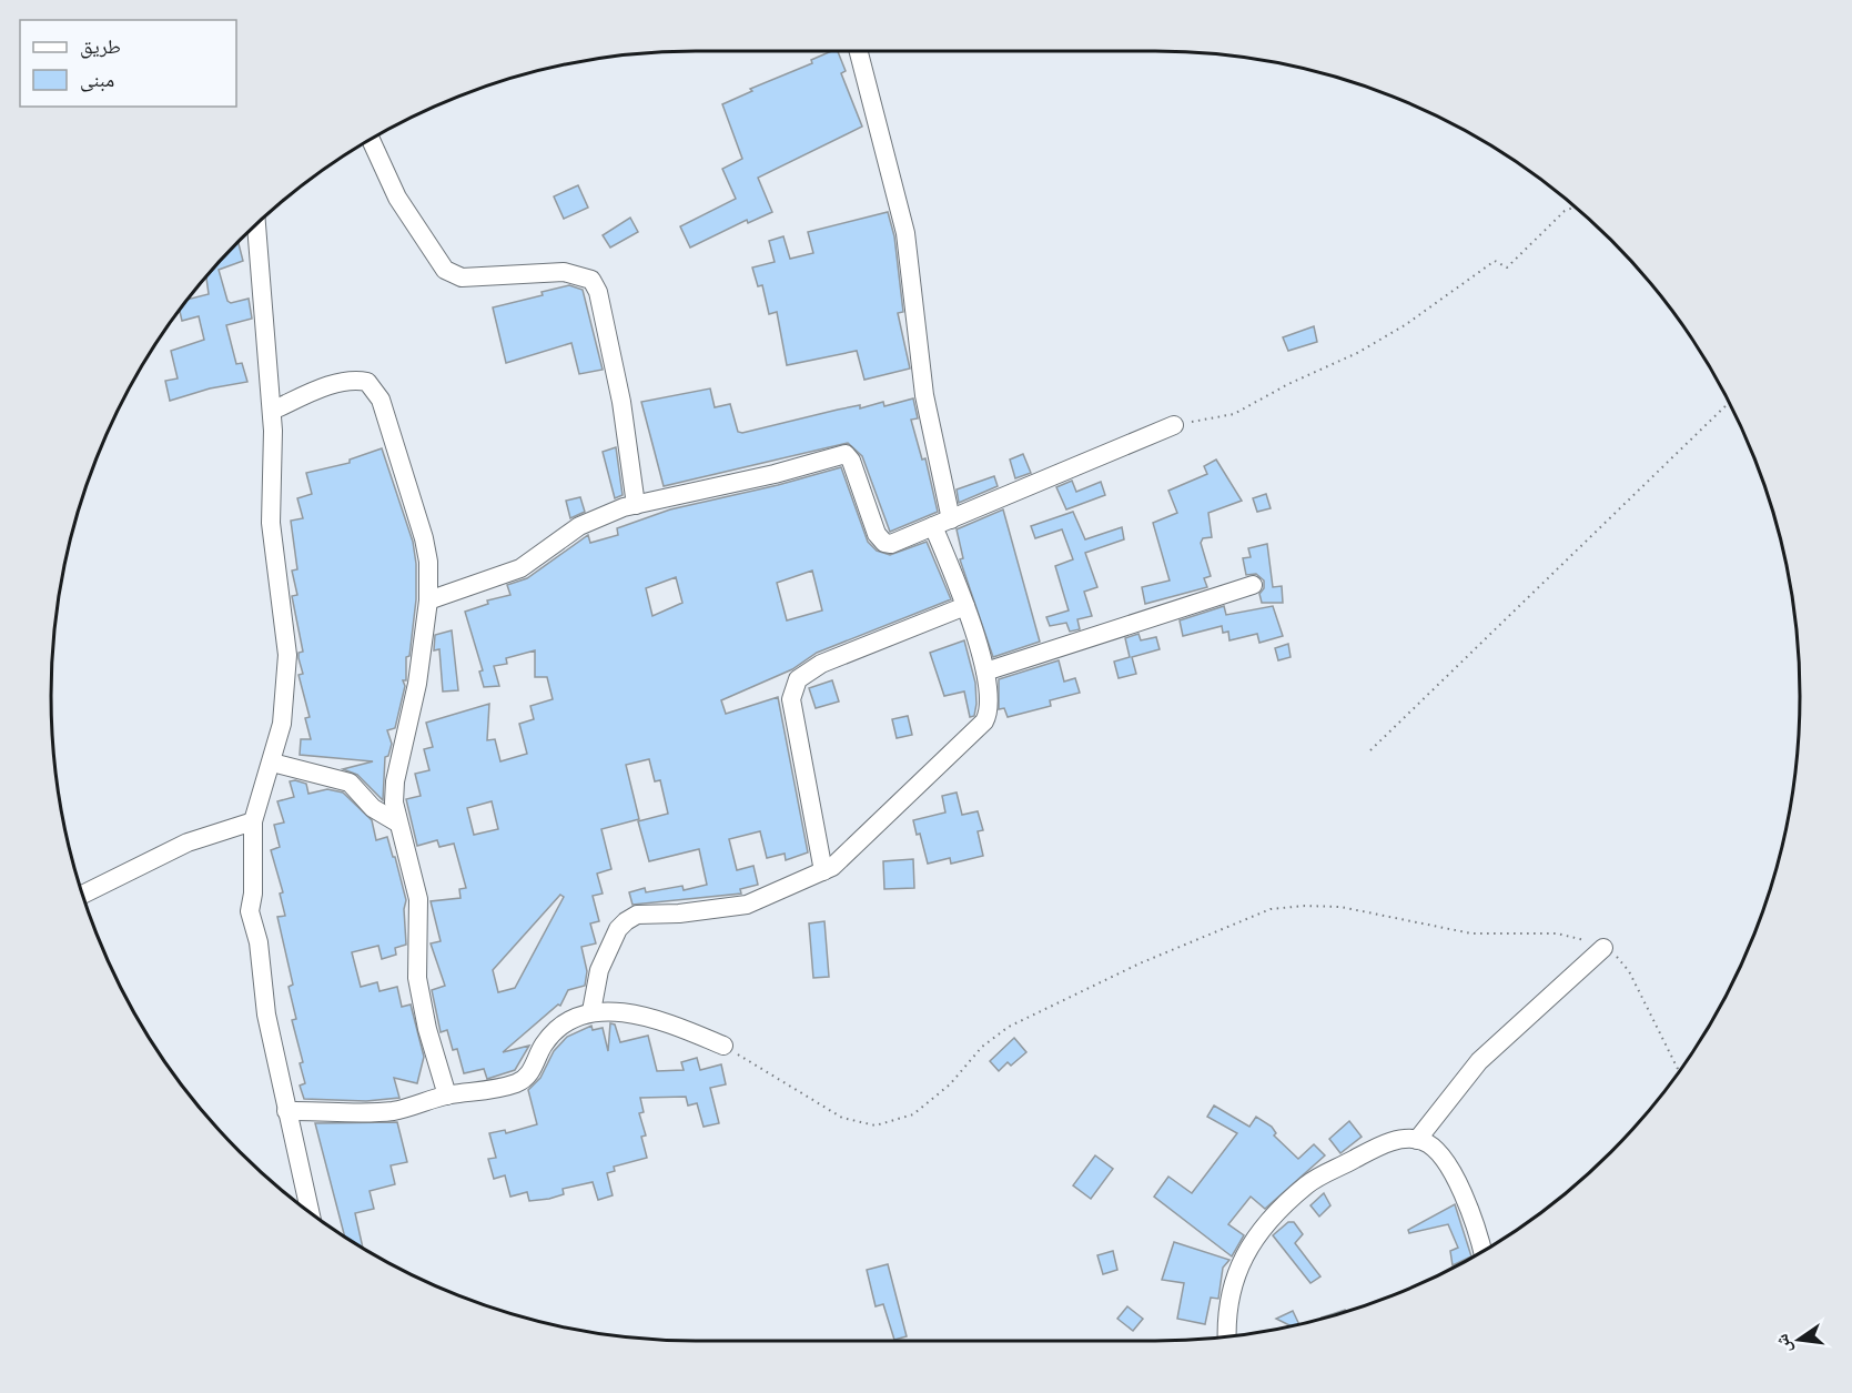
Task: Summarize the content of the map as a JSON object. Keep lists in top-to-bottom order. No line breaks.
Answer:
{"legend":["طريق","مبنى"],"north":"left"}
